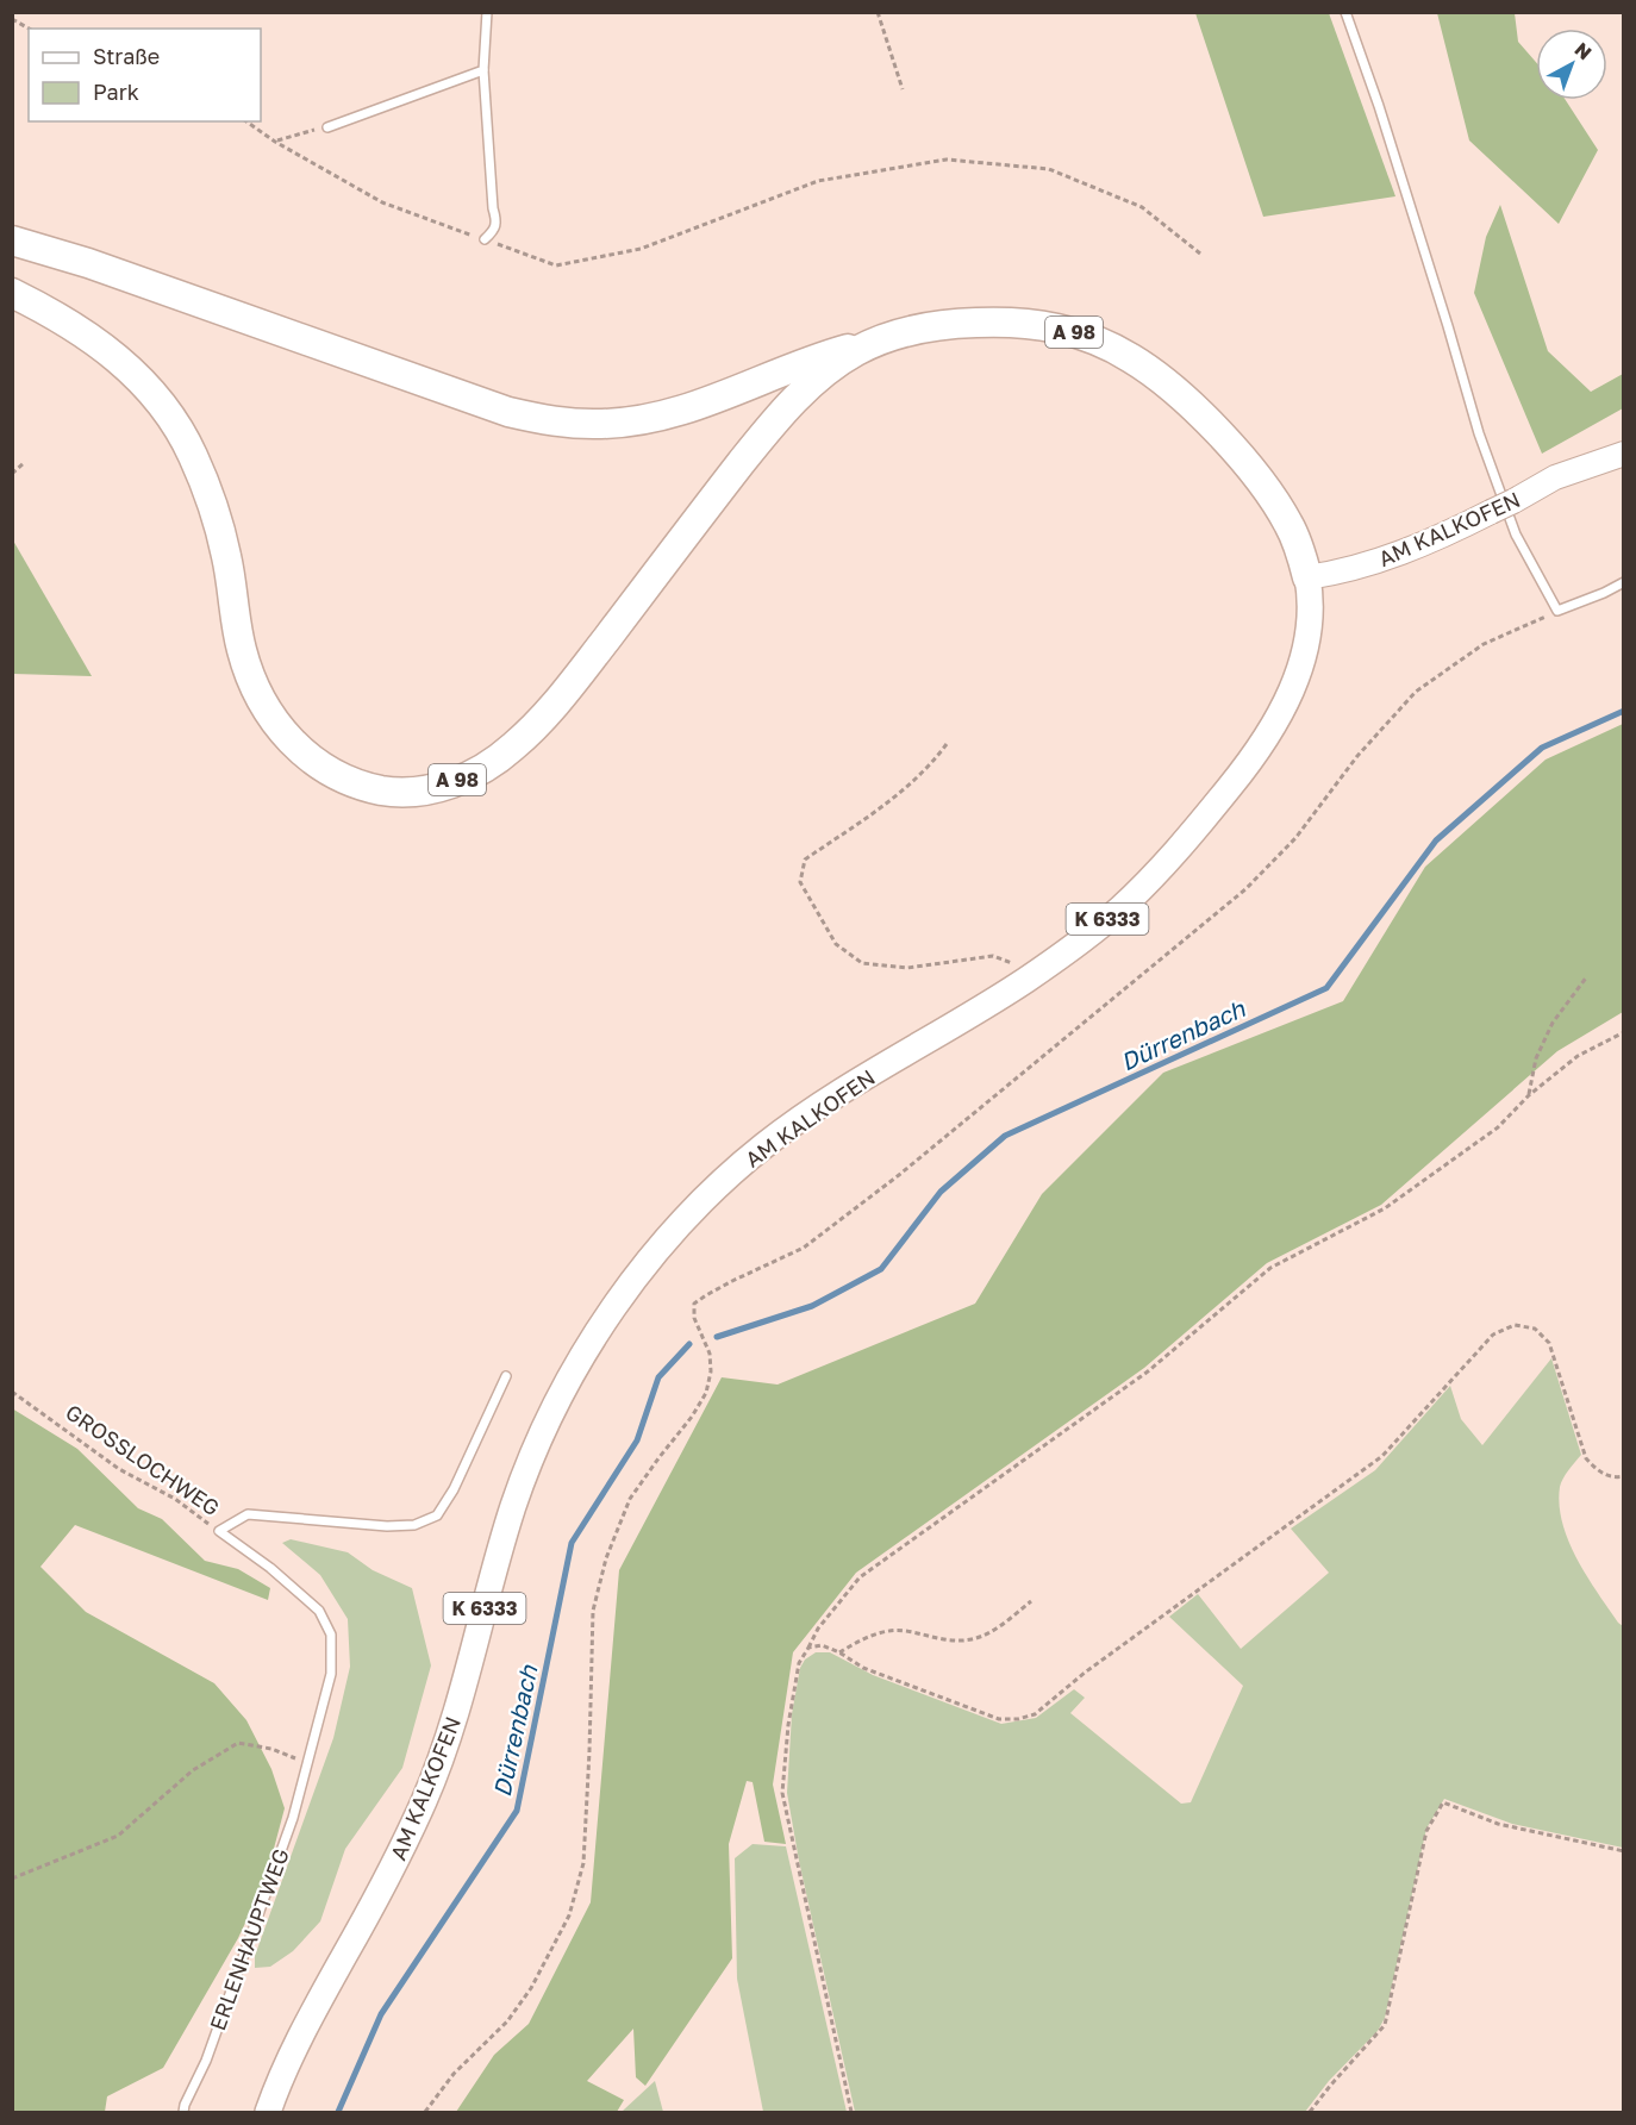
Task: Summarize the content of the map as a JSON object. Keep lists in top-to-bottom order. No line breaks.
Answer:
{"streets":{"highway":["A 98"],"main road":["AM KALKOFEN","K 6333"],"lane":["ERLENHAUPTWEG"],"path":["GROSSLOCHWEG"]},"crossings":[["A 98","AM KALKOFEN"],["GROSSLOCHWEG","ERLENHAUPTWEG"]],"water":["Dürrenbach"],"legend":["Straße","Park"],"north":"top right"}
